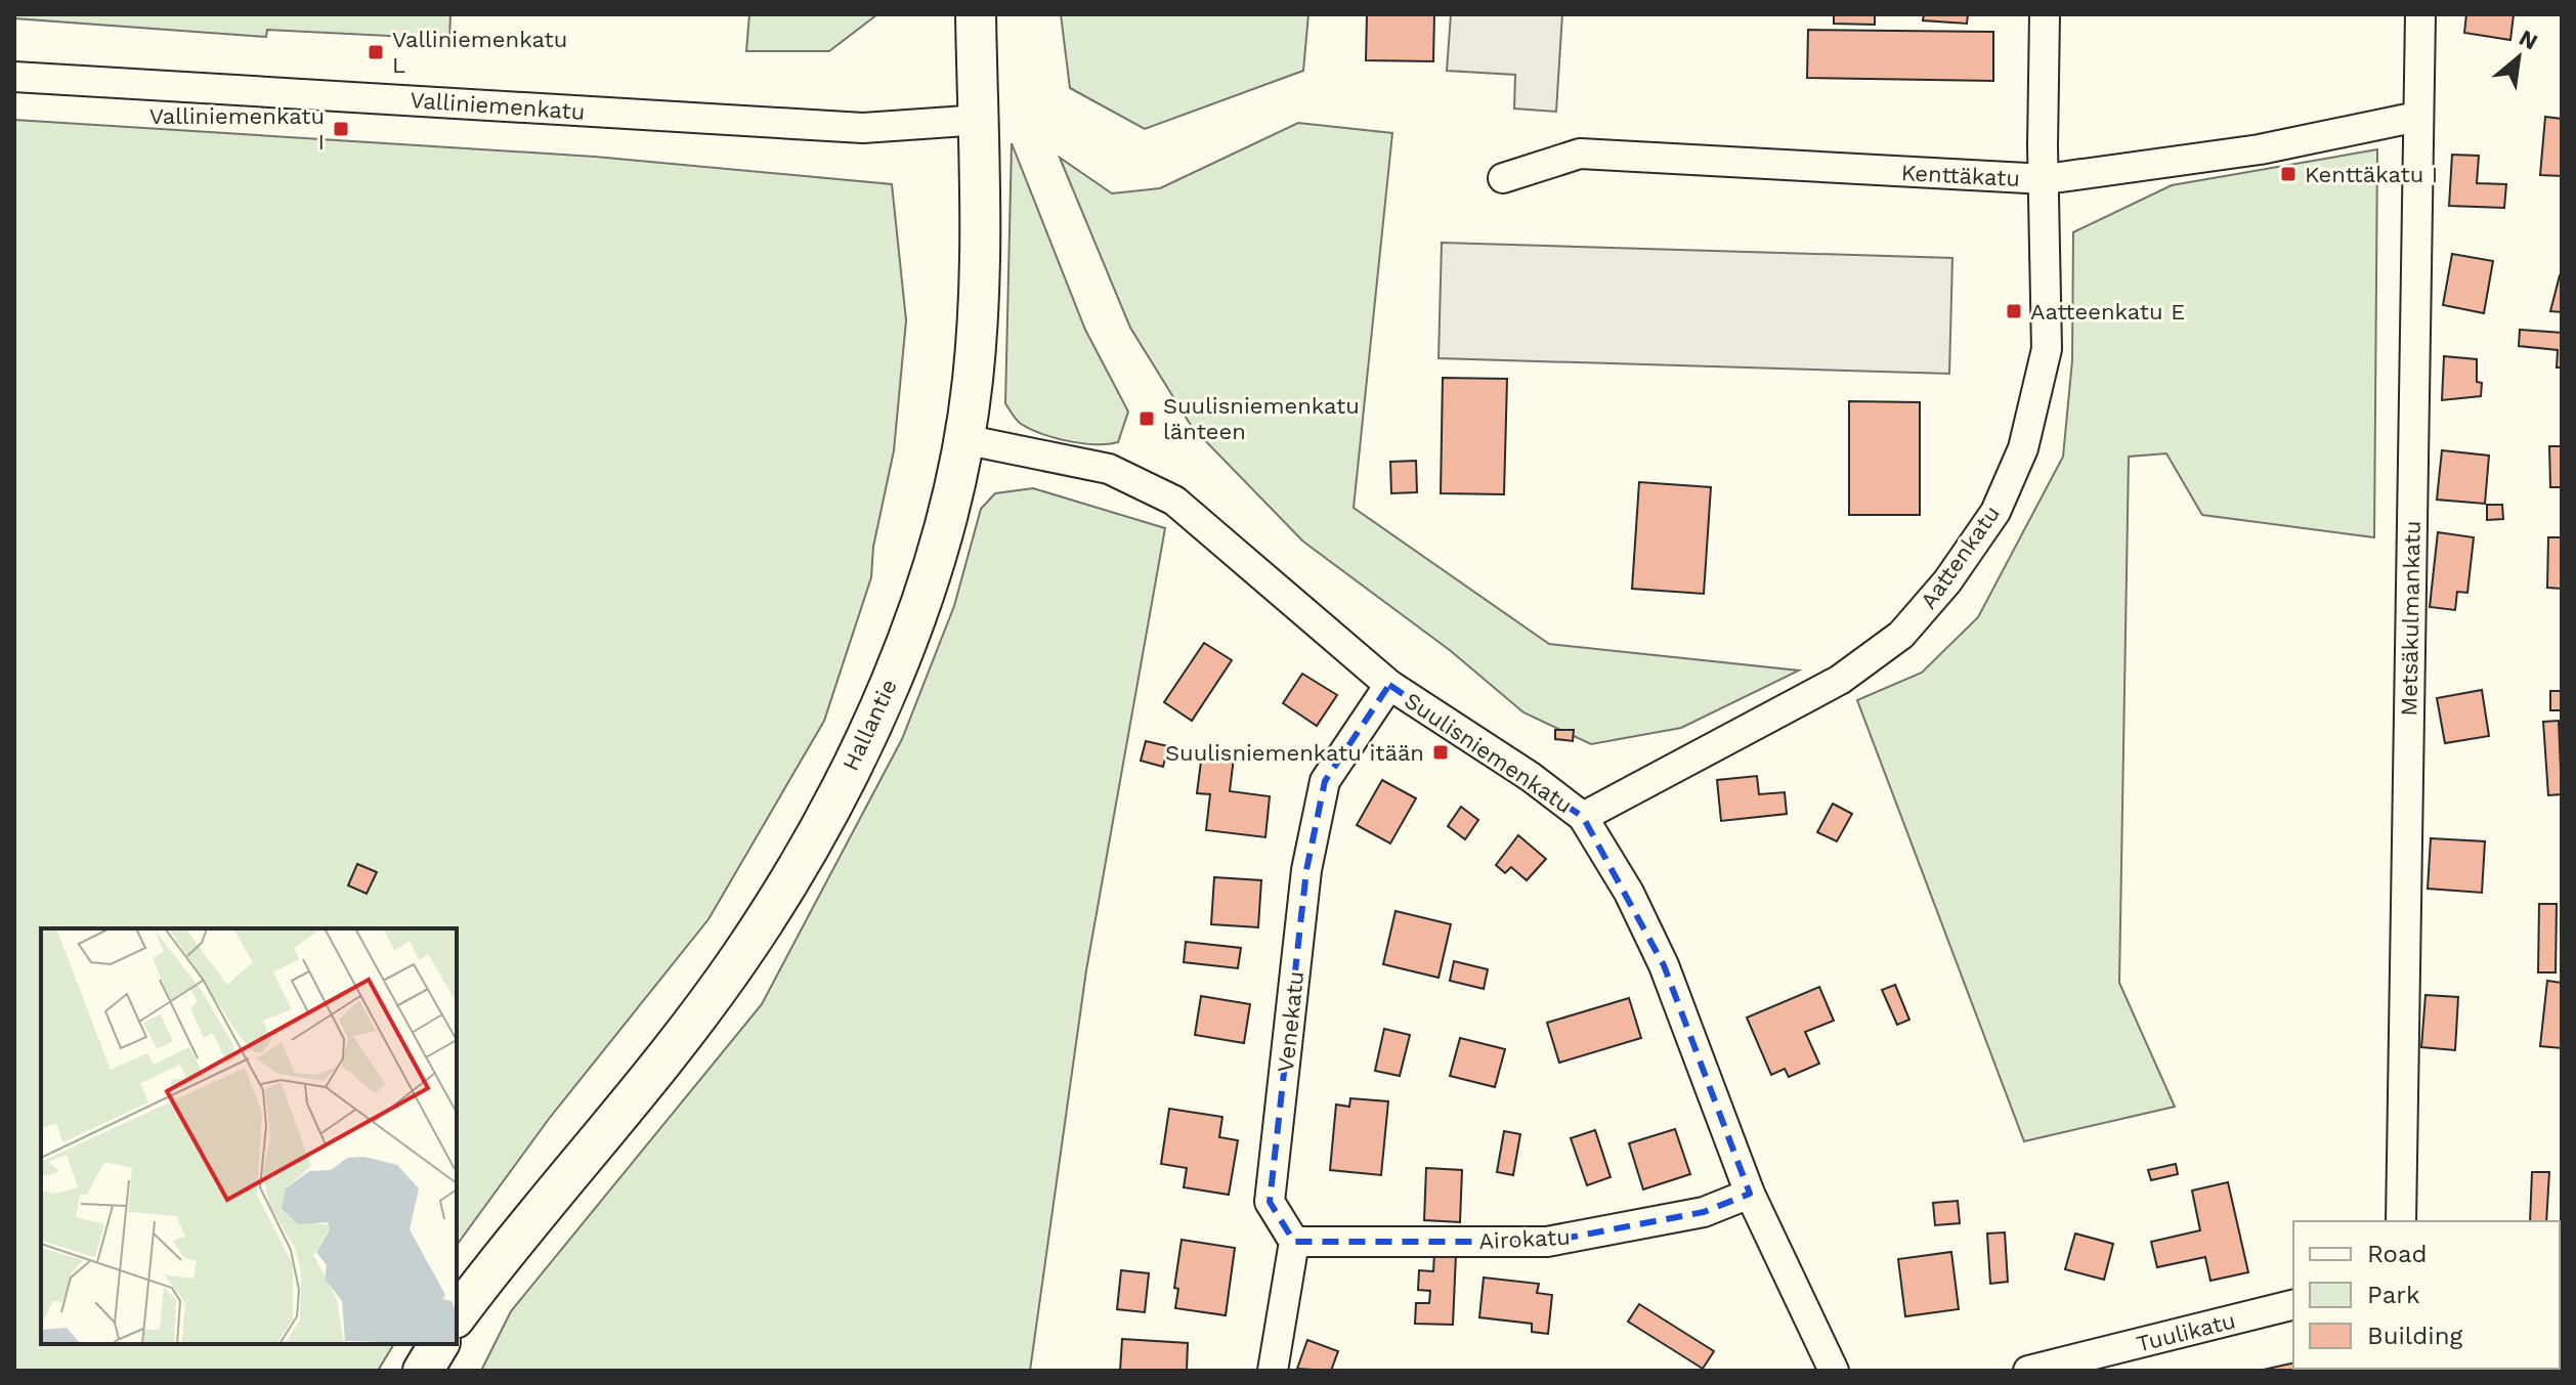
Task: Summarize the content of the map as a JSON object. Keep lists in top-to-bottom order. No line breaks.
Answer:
{"streets":{"street":["Valliniemenkatu","Kenttäkatu","Aattenkatu","Metsäkulmankatu","Hallantie","Suulisniemenkatu","Venekatu","Airokatu","Tuulikatu"]},"crossings":[["Valliniemenkatu","Hallantie"],["Kenttäkatu","Aattenkatu"],["Kenttäkatu","Metsäkulmankatu"],["Aattenkatu","Suulisniemenkatu"],["Hallantie","Suulisniemenkatu"],["Suulisniemenkatu","Venekatu"],["Suulisniemenkatu","Airokatu"],["Venekatu","Airokatu"]],"places":{"transit":["Valliniemenkatu L","Valliniemenkatu I","Kenttäkatu I","Aatteenkatu E","Suulisniemenkatu länteen","Suulisniemenkatu itään"]},"legend":["Road","Park","Building"],"north":"top right"}
